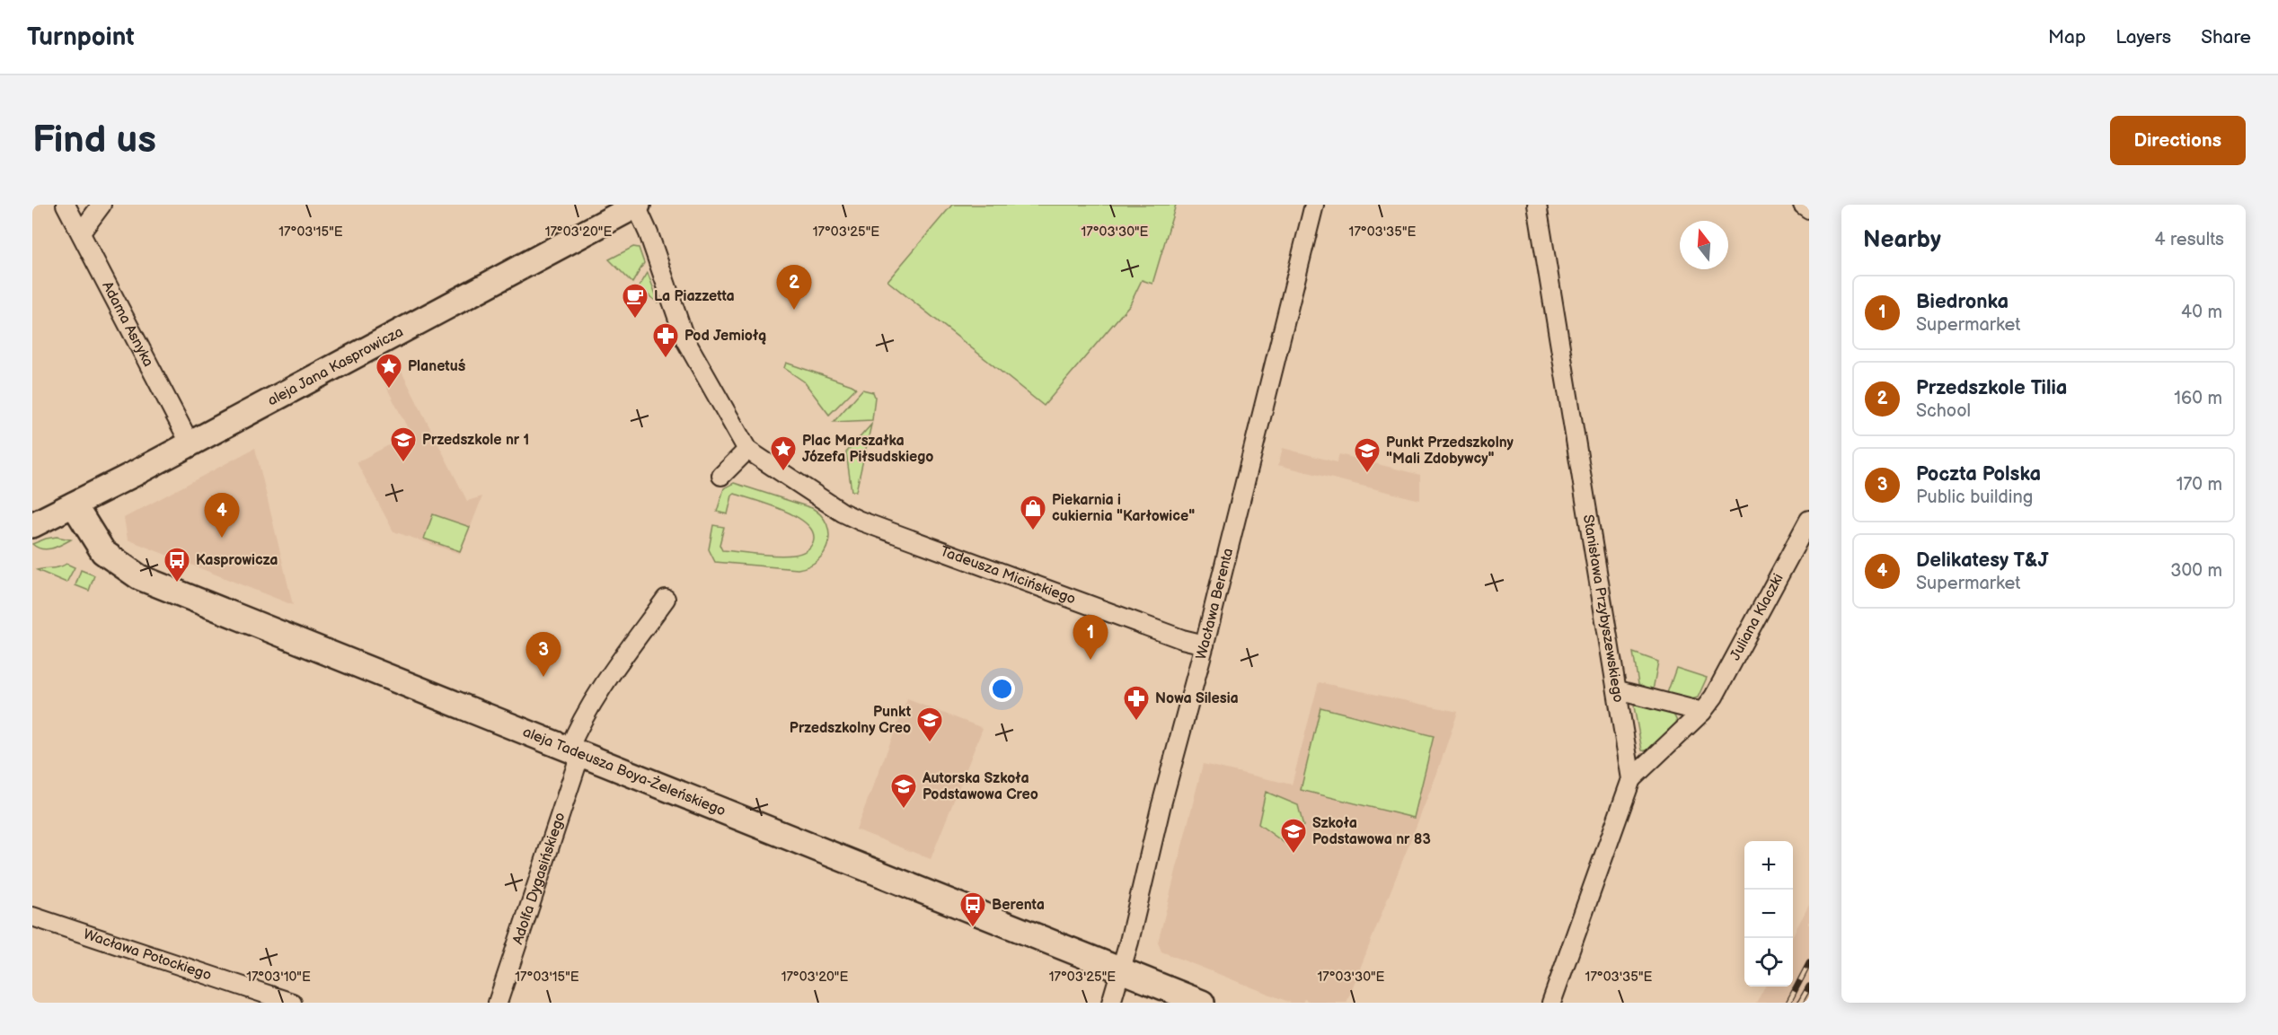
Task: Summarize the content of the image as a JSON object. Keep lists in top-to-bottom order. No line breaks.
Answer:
{"streets":{"street":["Adama Asnyka","aleja Jana Kasprowicza","Tadeusza Micińskiego","Wacława Berenta","Stanisława Przybyszewskiego","Juliana Klaczki","aleja Tadeusza Boya-Żeleńskiego","Adolfa Dygasińskiego","Wacława Potockiego"]},"crossings":[["Adama Asnyka","aleja Jana Kasprowicza"],["aleja Jana Kasprowicza","aleja Tadeusza Boya-Żeleńskiego"],["Tadeusza Micińskiego","Wacława Berenta"],["Wacława Berenta","aleja Tadeusza Boya-Żeleńskiego"],["Stanisława Przybyszewskiego","Juliana Klaczki"],["aleja Tadeusza Boya-Żeleńskiego","Adolfa Dygasińskiego"]],"places":{"cafe":["La Piazzetta"],"pharmacy":["Pod Jemiołą","Nowa Silesia"],"place":["Planetuś","Plac Marszałka Józefa Piłsudskiego"],"school or university":["Przedszkole nr 1","Punkt Przedszkolny \"Mali Zdobywcy\"","Punkt Przedszkolny Creo","Autorska Szkoła Podstawowa Creo","Szkoła Podstawowa nr 83"],"shop":["Piekarnia i cukiernia \"Karłowice\""],"bus stop":["Kasprowicza","Berenta"]},"north":"top","page":{"header":"Turnpoint","nav":["Map","Layers","Share"],"buttons":"Directions","title":"Find us","heading":["Nearby","4 results"],"pins":["2","4","1","3"],"list":[{"mark":"1","name":"Biedronka","note":"Supermarket","value":"40 m"},{"mark":"2","name":"Przedszkole Tilia","note":"School","value":"160 m"},{"mark":"3","name":"Poczta Polska","note":"Public building","value":"170 m"},{"mark":"4","name":"Delikatesy T&J","note":"Supermarket","value":"300 m"}],"map_buttons":["+","−"]},"coordinates":["17°03'15\"E","17°03'20\"E","17°03'25\"E","17°03'30\"E","17°03'35\"E","17°03'10\"E"]}
